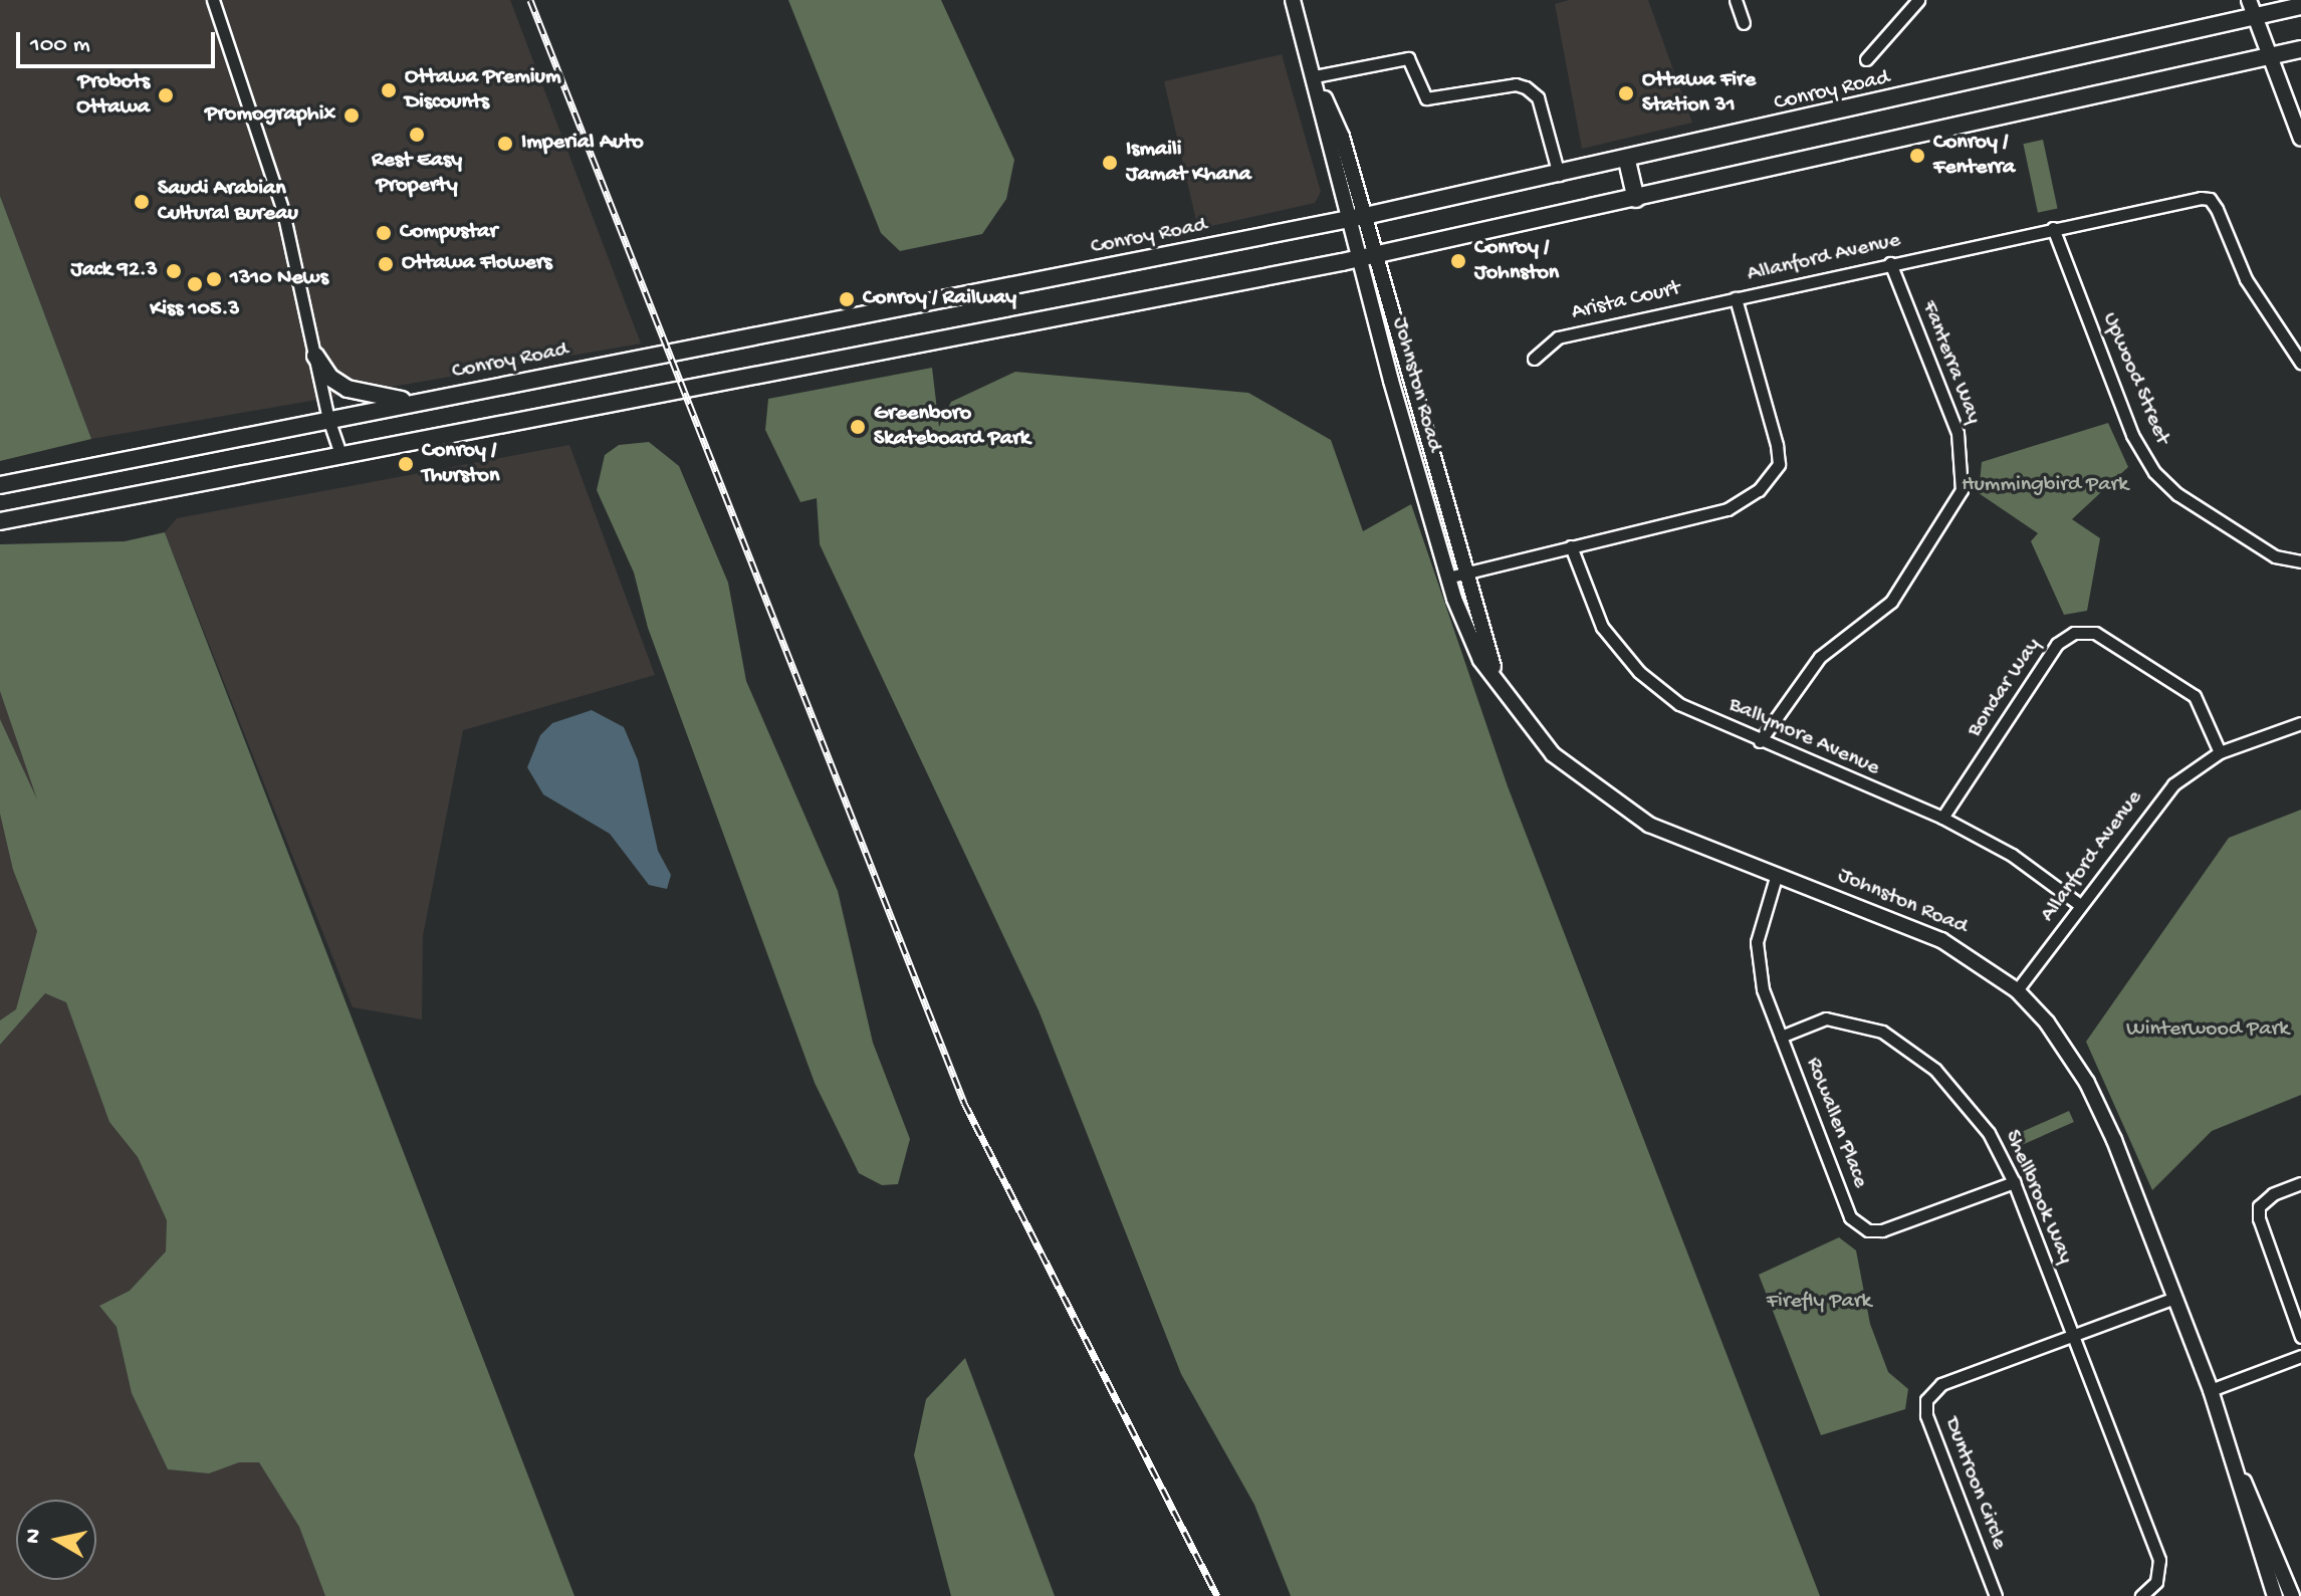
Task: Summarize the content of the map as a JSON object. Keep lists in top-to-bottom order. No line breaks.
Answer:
{"streets":{"main road":["Conroy Road"],"street":["Allanford Avenue","Arista Court","Fanterra Way","Upwood Street","Johnston Road","Bondar Way","Ballymore Avenue","Rowallen Place","Shellbrook Way","Duntroon Circle"]},"crossings":[["Conroy Road","Johnston Road"],["Allanford Avenue","Arista Court"],["Allanford Avenue","Fanterra Way"],["Allanford Avenue","Upwood Street"],["Allanford Avenue","Johnston Road"],["Allanford Avenue","Bondar Way"],["Allanford Avenue","Ballymore Avenue"],["Fanterra Way","Ballymore Avenue"],["Johnston Road","Rowallen Place"],["Johnston Road","Duntroon Circle"],["Bondar Way","Ballymore Avenue"],["Rowallen Place","Shellbrook Way"],["Shellbrook Way","Duntroon Circle"]],"parks":["Hummingbird Park","Winterwood Park","Firefly Park"],"places":["Ottawa Premium Discounts","Ottawa Fire Station 31","Probots Ottawa","Promographix","Rest Easy Property","Imperial Auto","Conroy / Fenterra","Ismaili Jamat Khana","Saudi Arabian Cultural Bureau","Compustar","Conroy / Johnston","Ottawa Flowers","Jack 92.3","1310 News","Kiss 105.3","Conroy / Railway","Greenboro Skateboard Park","Conroy / Thurston"],"scale_bar":"100 m","north":"left"}
